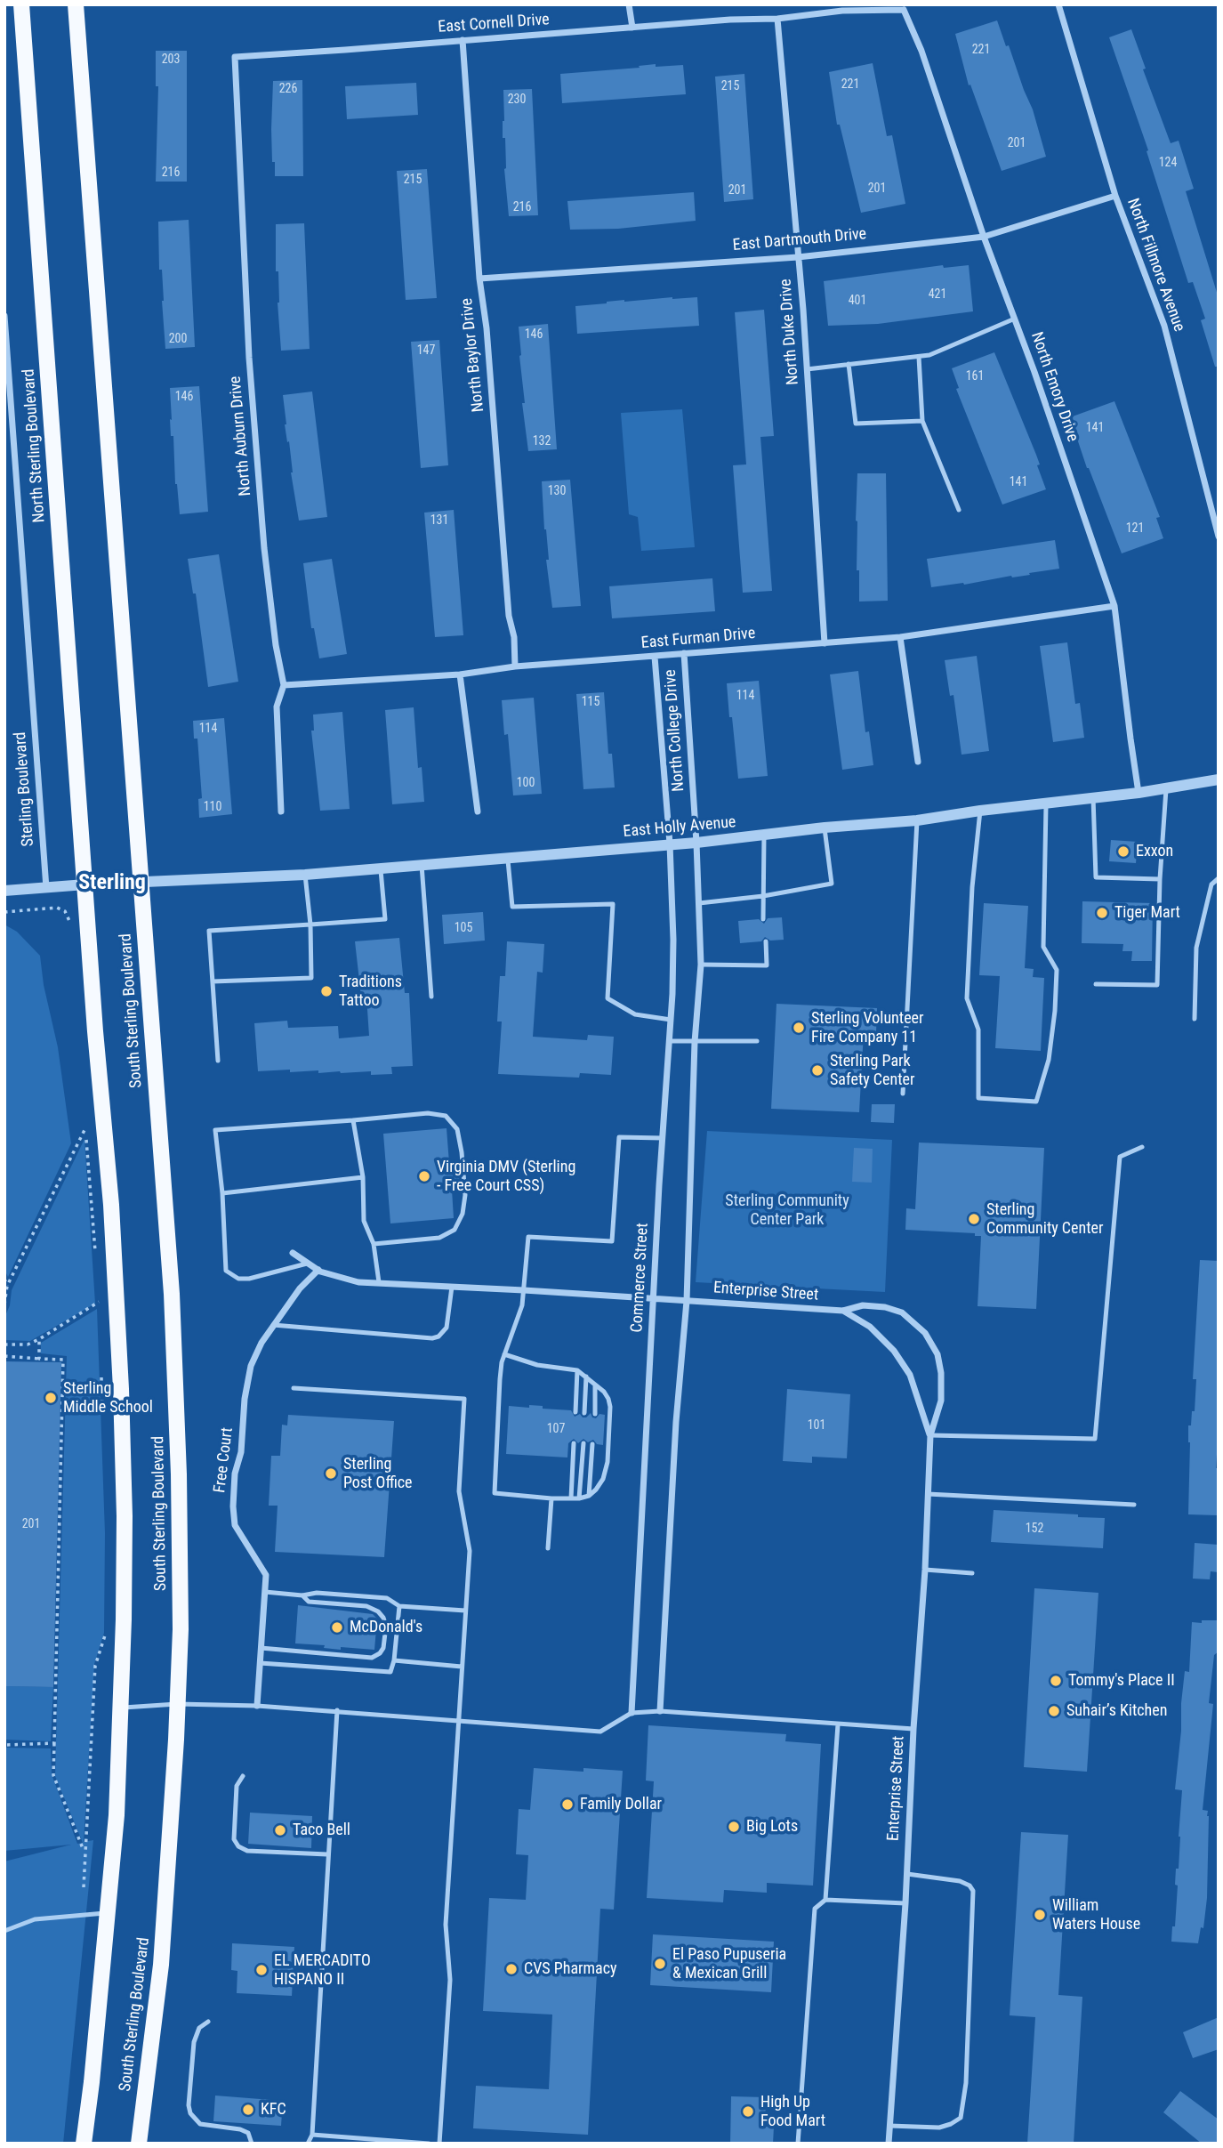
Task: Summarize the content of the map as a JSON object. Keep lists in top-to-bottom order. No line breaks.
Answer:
{"streets":{"main road":["North Sterling Boulevard","South Sterling Boulevard"],"street":["East Cornell Drive","East Dartmouth Drive","North Fillmore Avenue","North Duke Drive","North Baylor Drive","North Emory Drive","North Auburn Drive","East Furman Drive","North College Drive","Sterling Boulevard","East Holly Avenue","Commerce Street","Enterprise Street","Free Court"]},"crossings":[["East Cornell Drive","North Duke Drive"],["East Cornell Drive","North Baylor Drive"],["East Cornell Drive","North Emory Drive"],["East Cornell Drive","North Auburn Drive"],["East Dartmouth Drive","North Fillmore Avenue"],["East Dartmouth Drive","North Duke Drive"],["East Dartmouth Drive","North Baylor Drive"],["East Dartmouth Drive","North Emory Drive"],["North Duke Drive","East Furman Drive"],["North Baylor Drive","East Furman Drive"],["North Emory Drive","East Furman Drive"],["North Emory Drive","East Holly Avenue"],["North Auburn Drive","East Furman Drive"],["North Sterling Boulevard","East Holly Avenue"],["East Furman Drive","North College Drive"],["North College Drive","East Holly Avenue"],["North College Drive","Commerce Street"],["Sterling Boulevard","East Holly Avenue"],["East Holly Avenue","South Sterling Boulevard"],["East Holly Avenue","Commerce Street"]],"districts":["Sterling"],"parks":["Sterling Community Center Park"],"places":["Exxon","Tiger Mart","Traditions Tattoo","Sterling Volunteer Fire Company 11","Sterling Park Safety Center","Virginia DMV (Sterling - Free Court CSS)","Sterling Community Center","Sterling Middle School","Sterling Post Office","McDonald's","Tommy's Place II","Suhair’s Kitchen","Family Dollar","Big Lots","Taco Bell","William Waters House","El Paso Pupuseria & Mexican Grill","CVS Pharmacy","EL MERCADITO HISPANO II","KFC","High Up Food Mart"],"house_numbers":["221","203","221","215","226","230","201","124","216","215","201","201","216","421","401","146","200","147","161","146","141","132","141","130","131","121","114","115","114","100","110","105","101","107","201","152"]}
